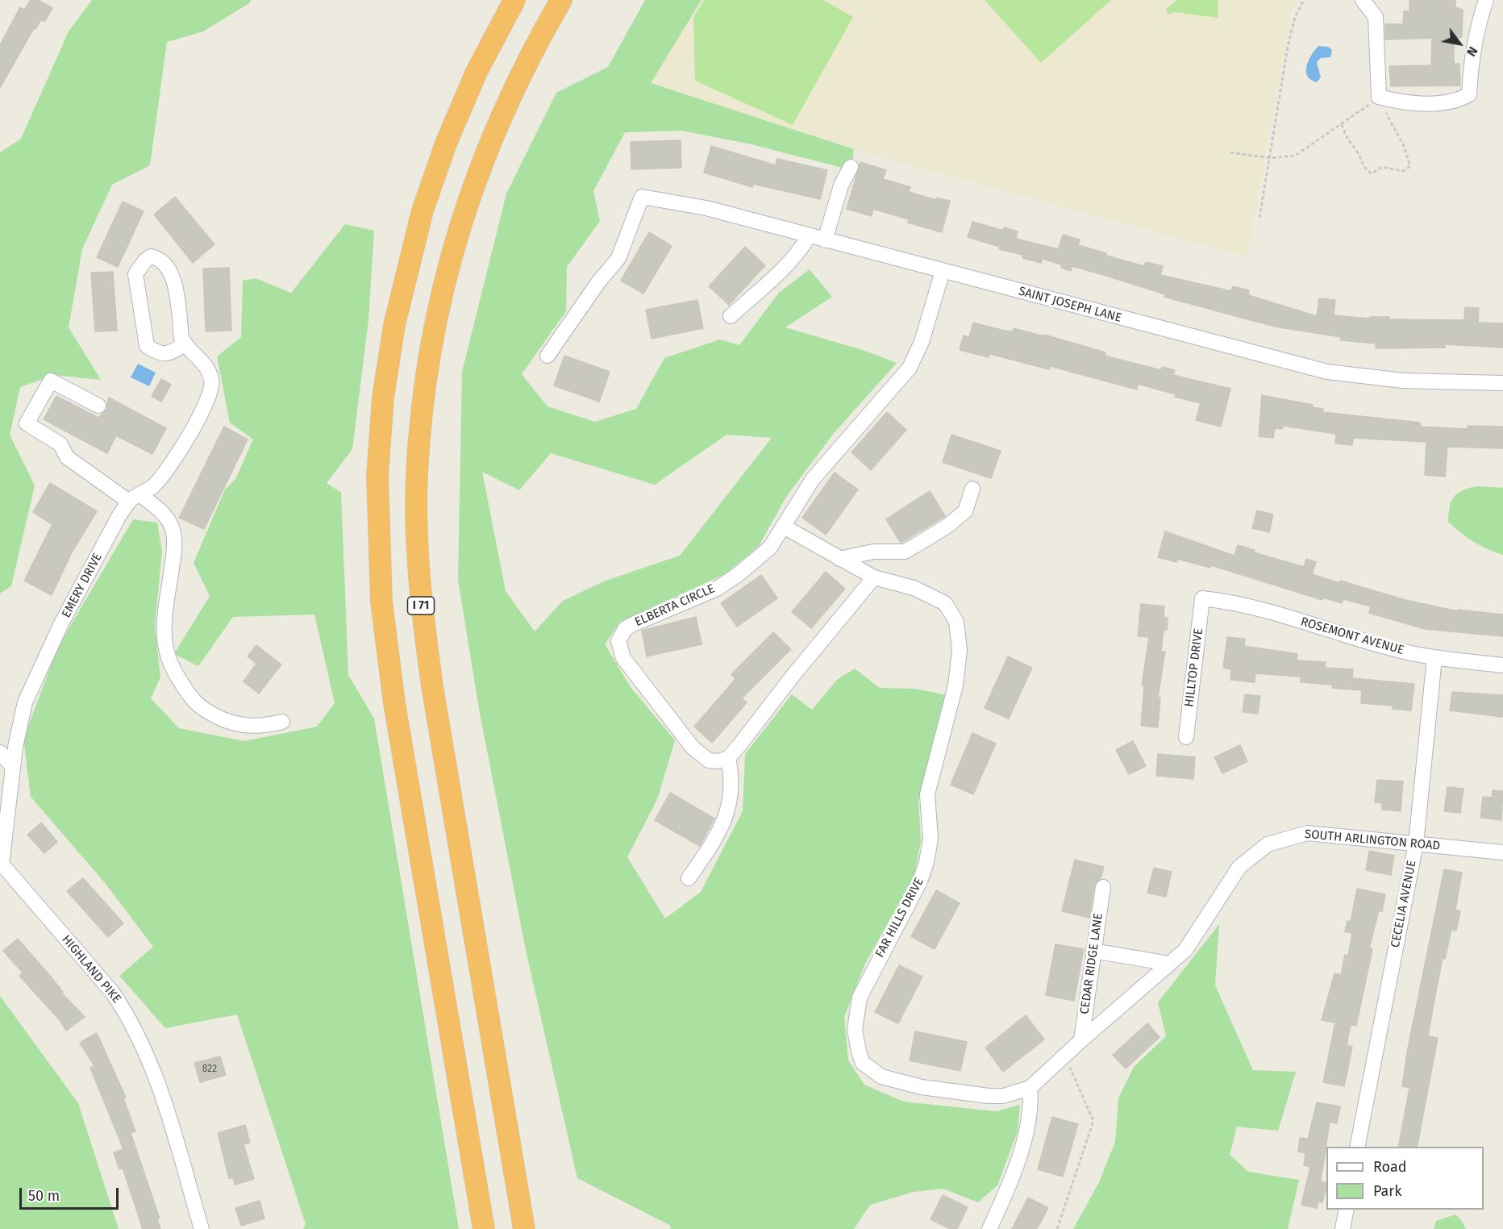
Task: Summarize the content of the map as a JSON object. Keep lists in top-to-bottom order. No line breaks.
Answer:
{"streets":{"highway":["I 71"],"street":["SAINT JOSEPH LANE","EMERY DRIVE","ELBERTA CIRCLE","ROSEMONT AVENUE","HILLTOP DRIVE","SOUTH ARLINGTON ROAD","CECELIA AVENUE","FAR HILLS DRIVE","CEDAR RIDGE LANE","HIGHLAND PIKE"]},"crossings":[["SAINT JOSEPH LANE","ELBERTA CIRCLE"],["EMERY DRIVE","HIGHLAND PIKE"],["ELBERTA CIRCLE","FAR HILLS DRIVE"],["ROSEMONT AVENUE","HILLTOP DRIVE"],["ROSEMONT AVENUE","CECELIA AVENUE"],["SOUTH ARLINGTON ROAD","CECELIA AVENUE"],["SOUTH ARLINGTON ROAD","FAR HILLS DRIVE"],["SOUTH ARLINGTON ROAD","CEDAR RIDGE LANE"]],"house_numbers":["822"],"legend":["Road","Park"],"scale_bar":"50 m","north":"bottom right"}
